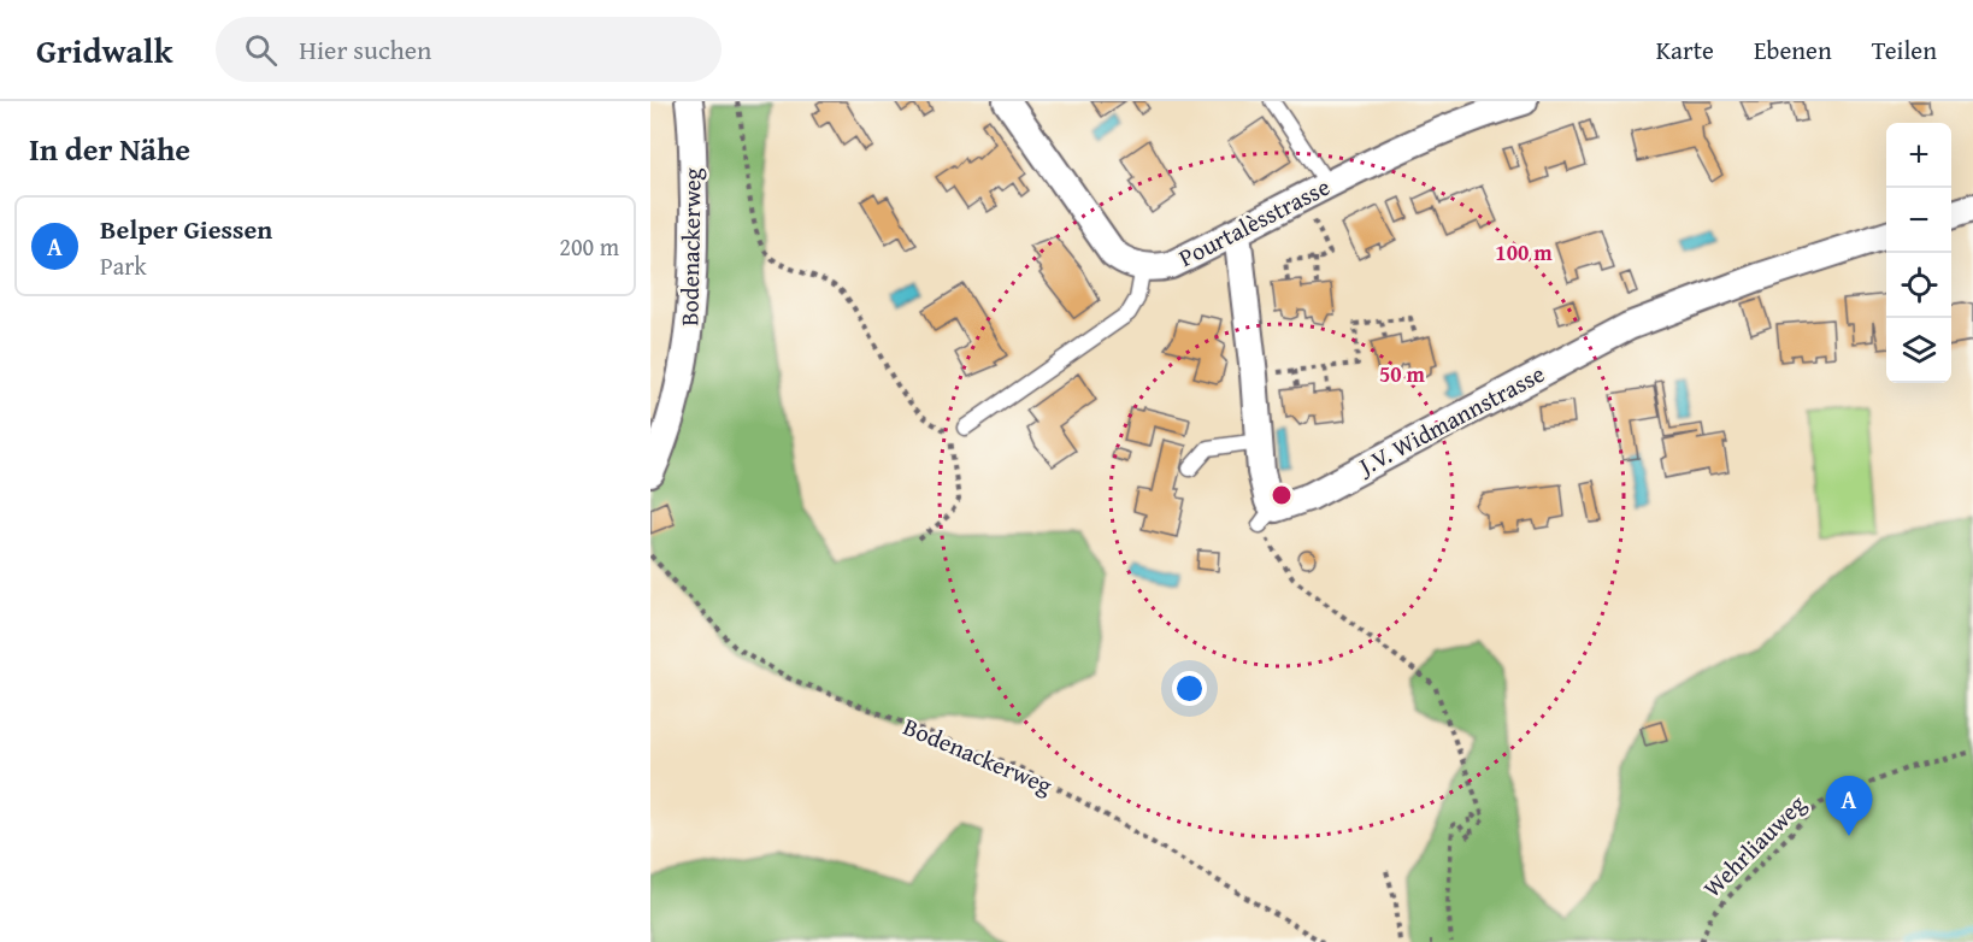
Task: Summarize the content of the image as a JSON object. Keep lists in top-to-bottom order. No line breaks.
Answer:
{"streets":{"street":["Pourtalèsstrasse","Bodenackerweg","J.V. Widmannstrasse"],"path":["Wehrliauweg"]},"page":{"header":"Gridwalk","search":"Hier suchen","nav":["Karte","Ebenen","Teilen"],"heading":"In der Nähe","map_buttons":["+","−"],"list":[{"mark":"A","name":"Belper Giessen","note":"Park","value":"200 m"}],"pins":"A"},"rings":["100 m","50 m"]}
